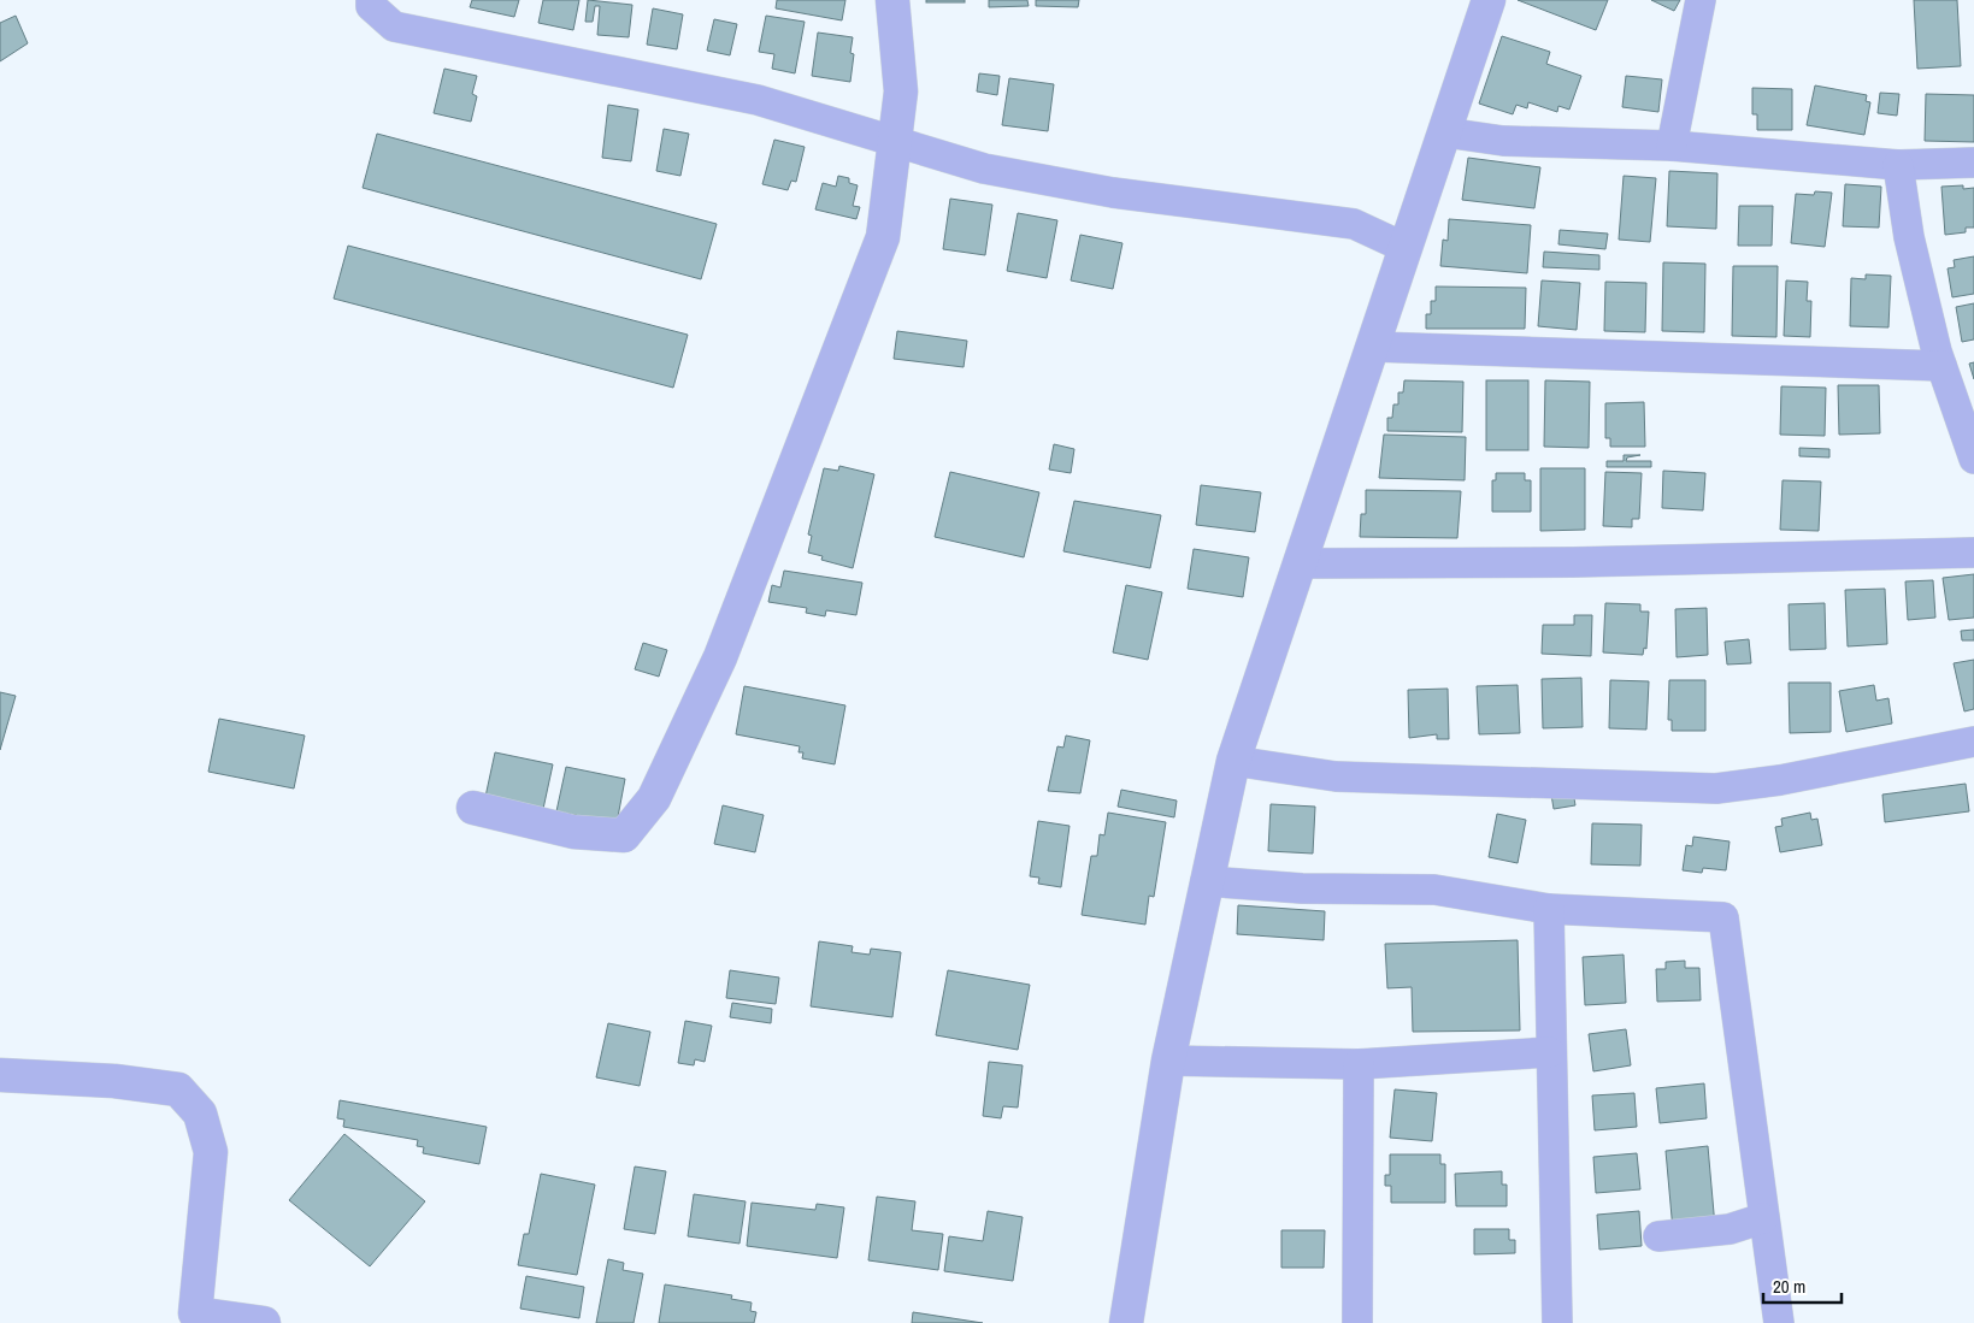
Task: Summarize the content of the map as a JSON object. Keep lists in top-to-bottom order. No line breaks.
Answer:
{"scale_bar":"20 m"}
